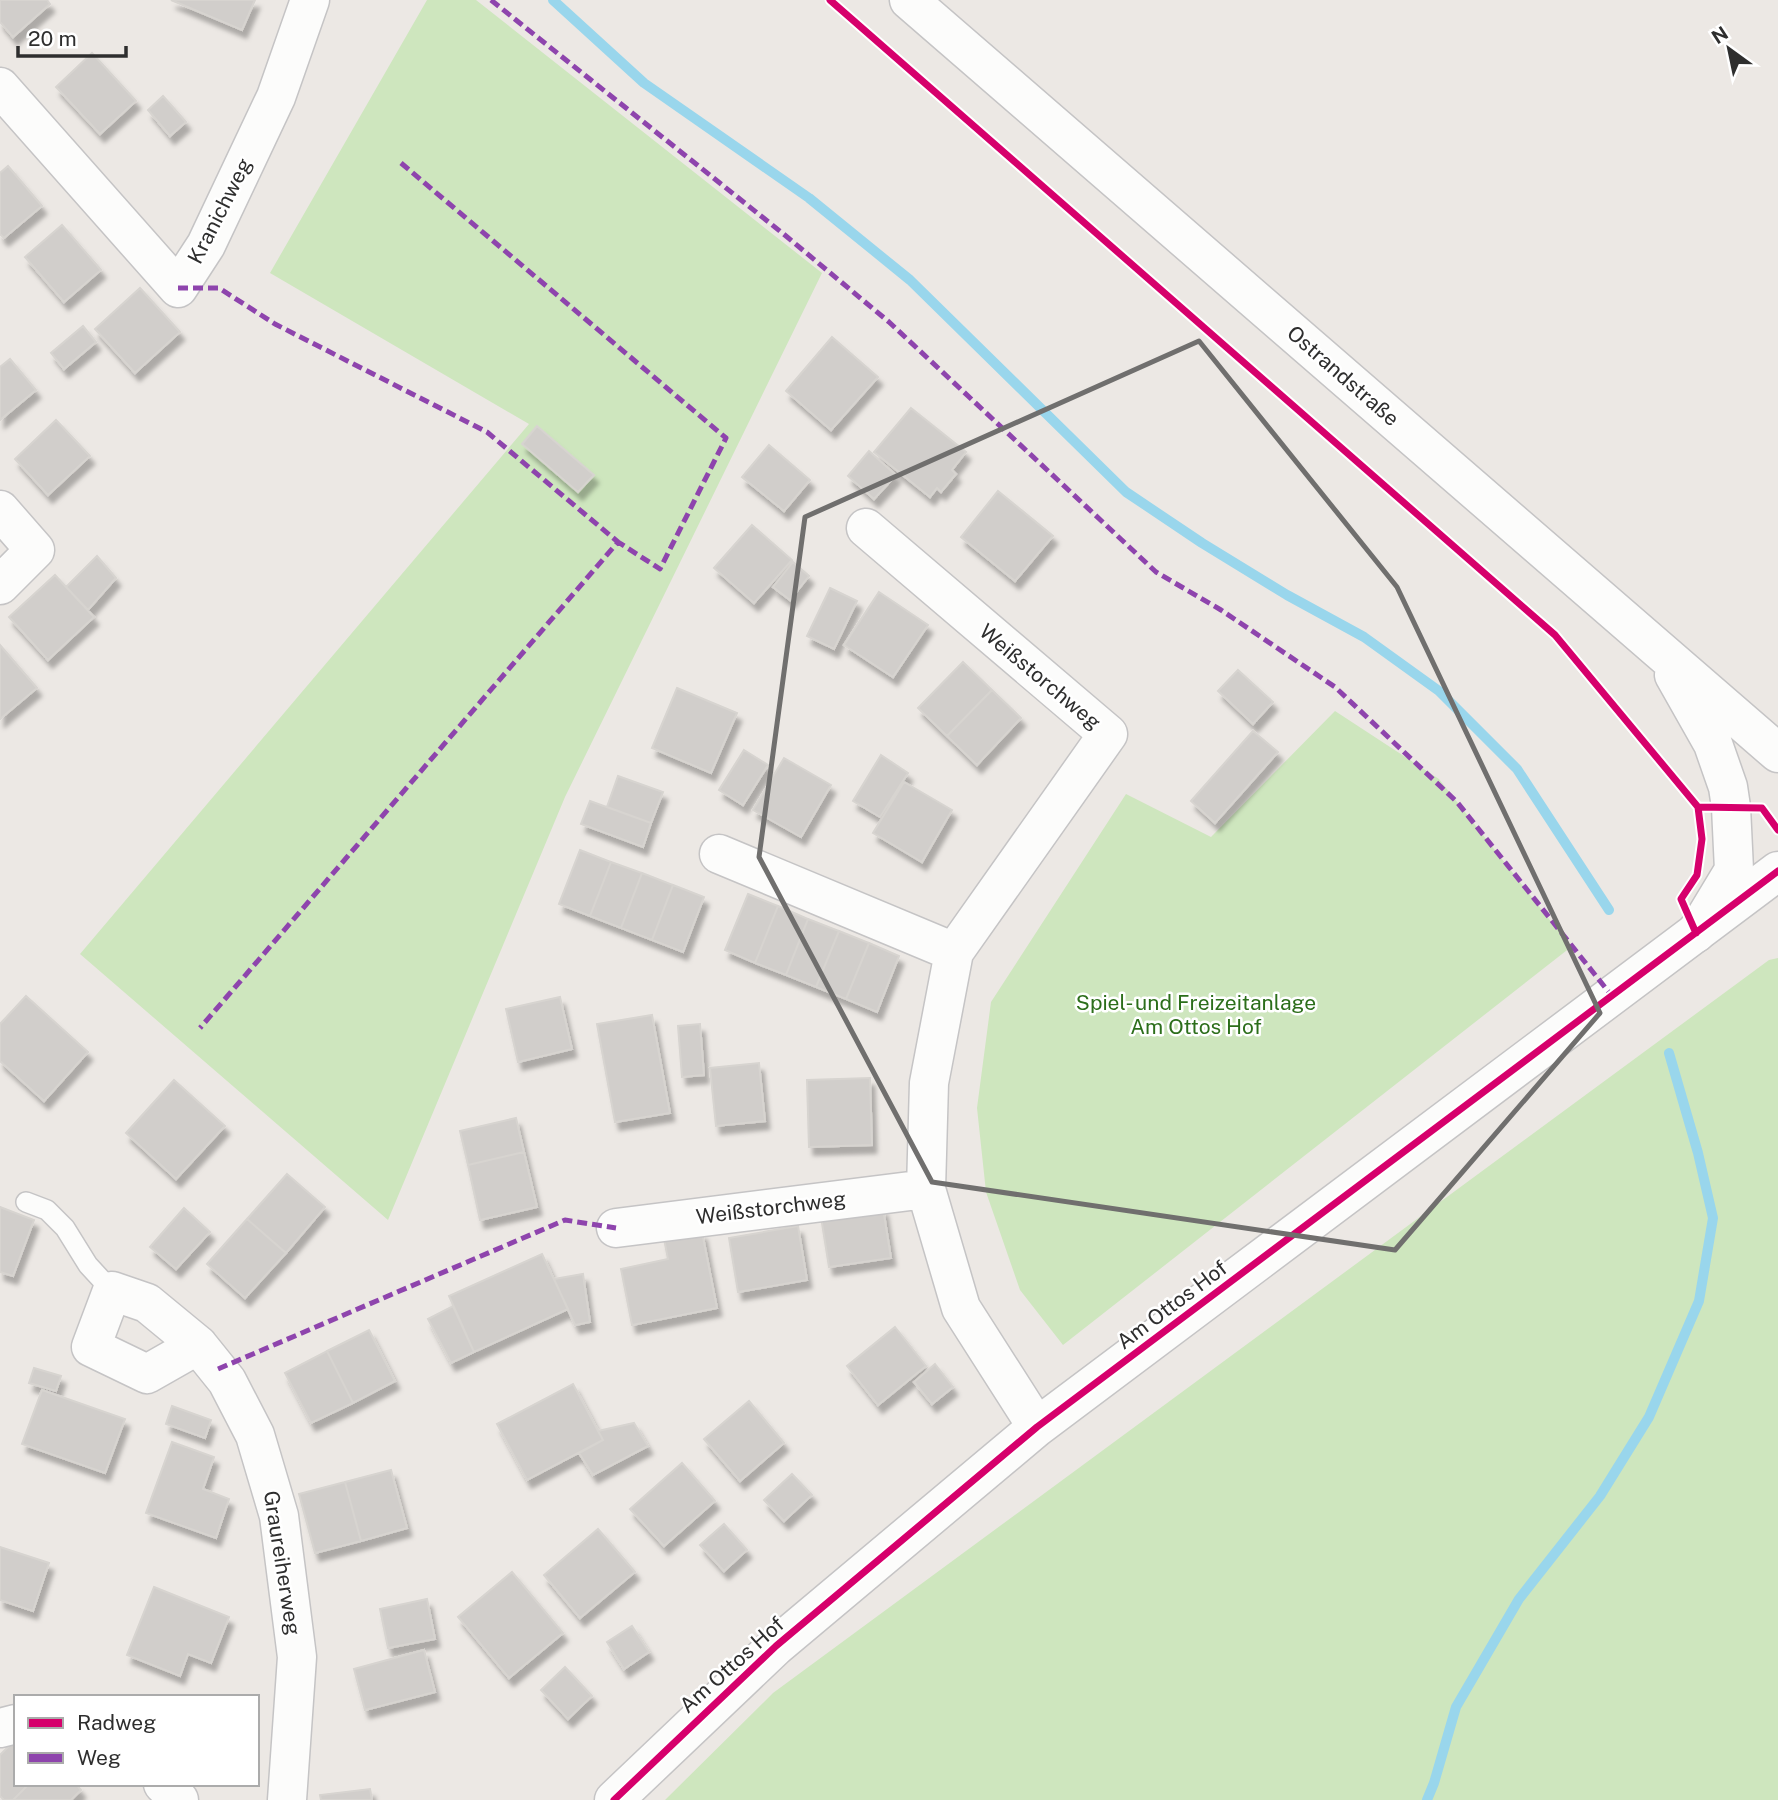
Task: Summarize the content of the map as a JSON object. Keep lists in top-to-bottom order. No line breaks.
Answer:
{"streets":{"street":["Kranichweg","Ostrandstraße","Weißstorchweg","Am Ottos Hof","Graureiherweg"]},"crossings":[["Weißstorchweg","Am Ottos Hof"]],"parks":["Spiel- und Freizeitanlage Am Ottos Hof"],"legend":["Radweg","Weg"],"scale_bar":"20 m","north":"top left"}
